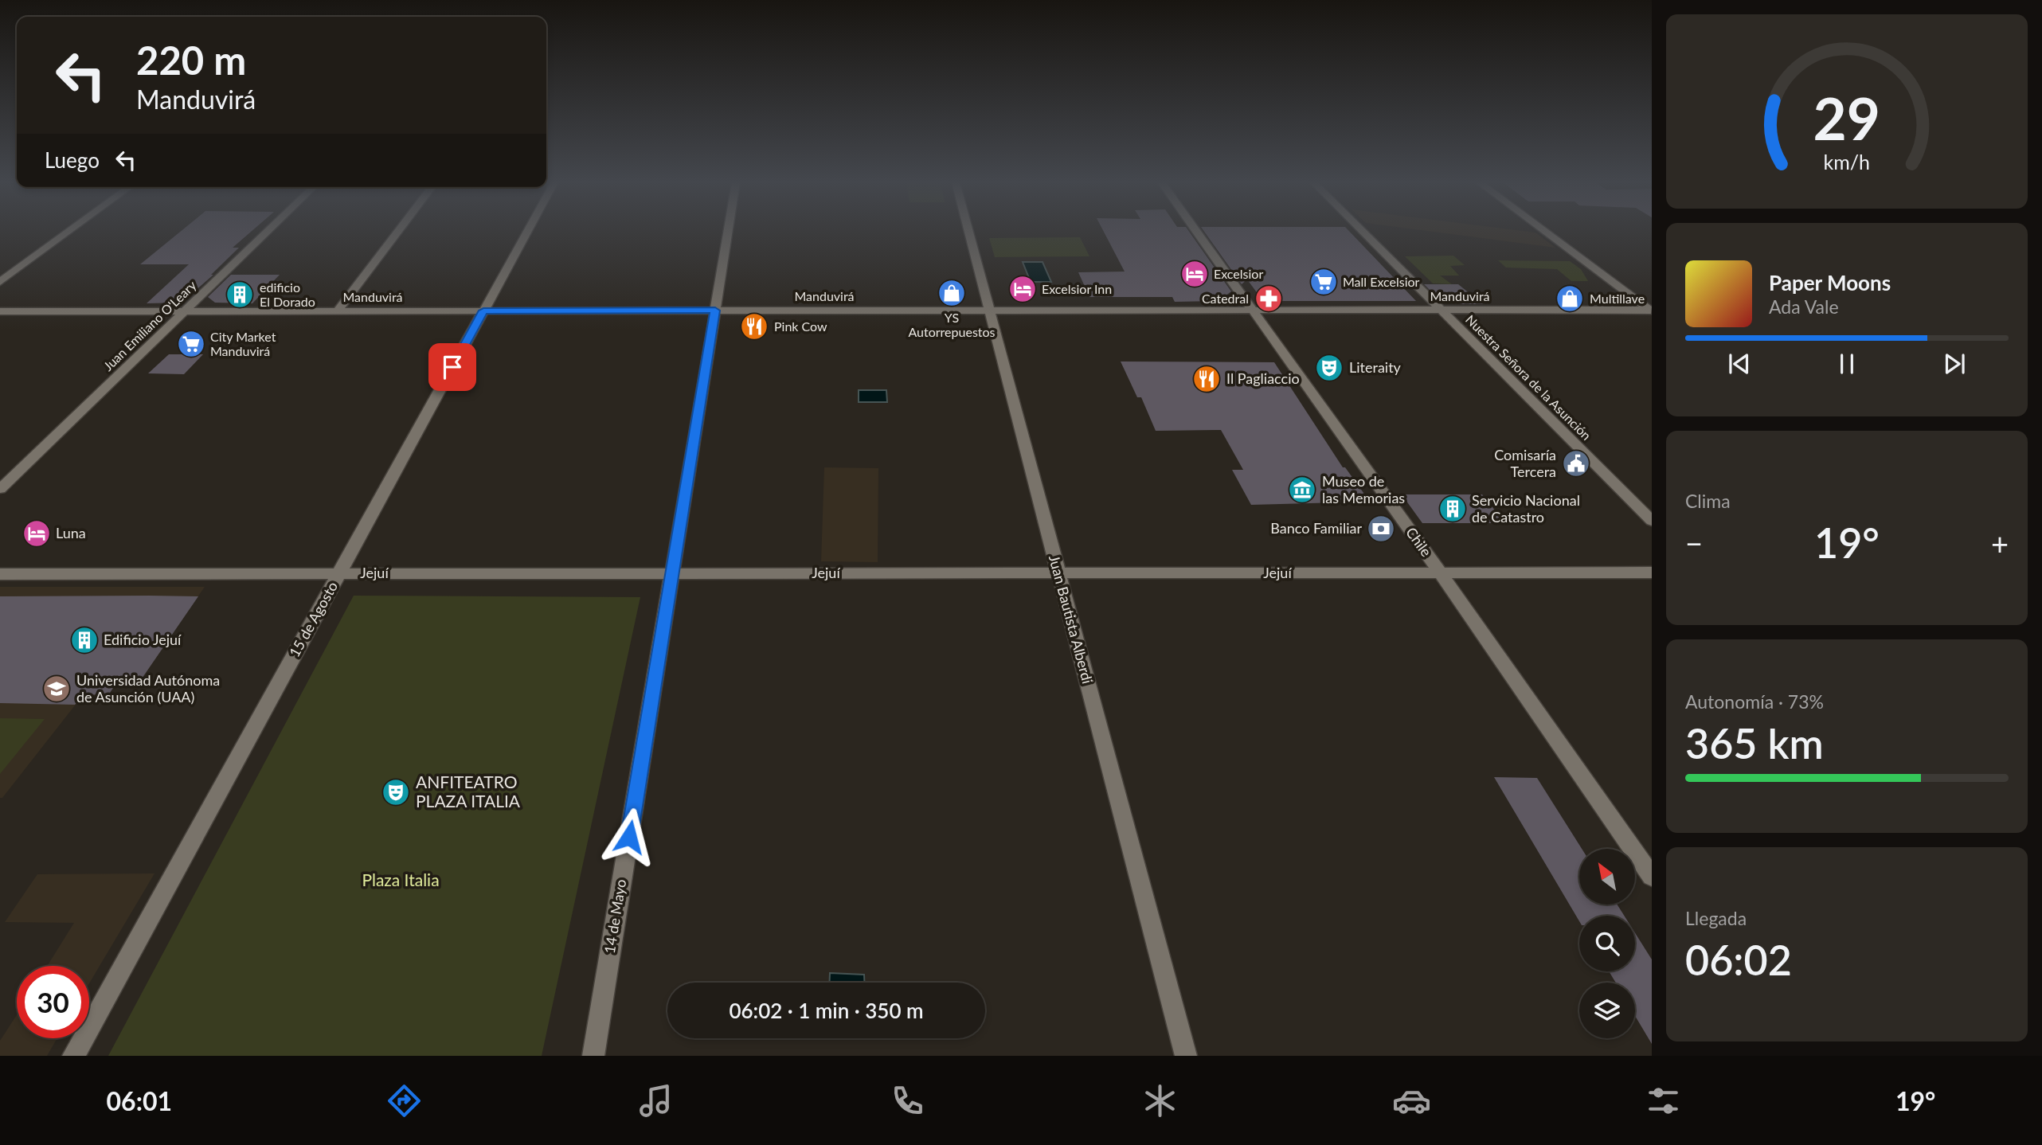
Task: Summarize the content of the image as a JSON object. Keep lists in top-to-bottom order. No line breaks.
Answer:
{"streets":{"street":["Manduvirá","Juan Emiliano O'Leary","Nuestra Señora de la Asunción","Chile","Jejuí","15 de Agosto","Juan Bautista Alberdi","14 de Mayo"]},"crossings":[["Manduvirá","Juan Emiliano O'Leary"],["Manduvirá","Nuestra Señora de la Asunción"],["Manduvirá","Chile"],["Manduvirá","15 de Agosto"],["Manduvirá","Juan Bautista Alberdi"],["Manduvirá","14 de Mayo"],["Chile","Jejuí"],["Jejuí","15 de Agosto"],["Jejuí","Juan Bautista Alberdi"],["Jejuí","14 de Mayo"]],"parks":["Plaza Italia"],"places":{"hotel":["Excelsior","Excelsior Inn","Luna"],"supermarket":["Mall Excelsior","City Market Manduvirá"],"shop":["YS Autorrepuestos","Multillave"],"building":["edificio El Dorado","Servicio Nacional de Catastro","Edificio Jejuí"],"pharmacy":["Catedral"],"restaurant":["Pink Cow","Il Pagliaccio"],"theatre":["Literaity","ANFITEATRO PLAZA ITALIA"],"public building":["Comisaría Tercera"],"museum":["Museo de las Memorias"],"bank":["Banco Familiar"],"school or university":["Universidad Autónoma de Asunción (UAA)"]},"north":"top left","page":{"turn":["220 m","Manduvirá"],"then":"Luego","song":["Paper Moons","Ada Vale"],"tile":["Clima",["Autonomía · 73%","365 km"],["Llegada","06:02"]],"heat":["−","19°","+"],"limit":"30","trip":"06:02 · 1 min · 350 m","tabs":["06:01","19°"],"gauge":["29","km/h"]}}
